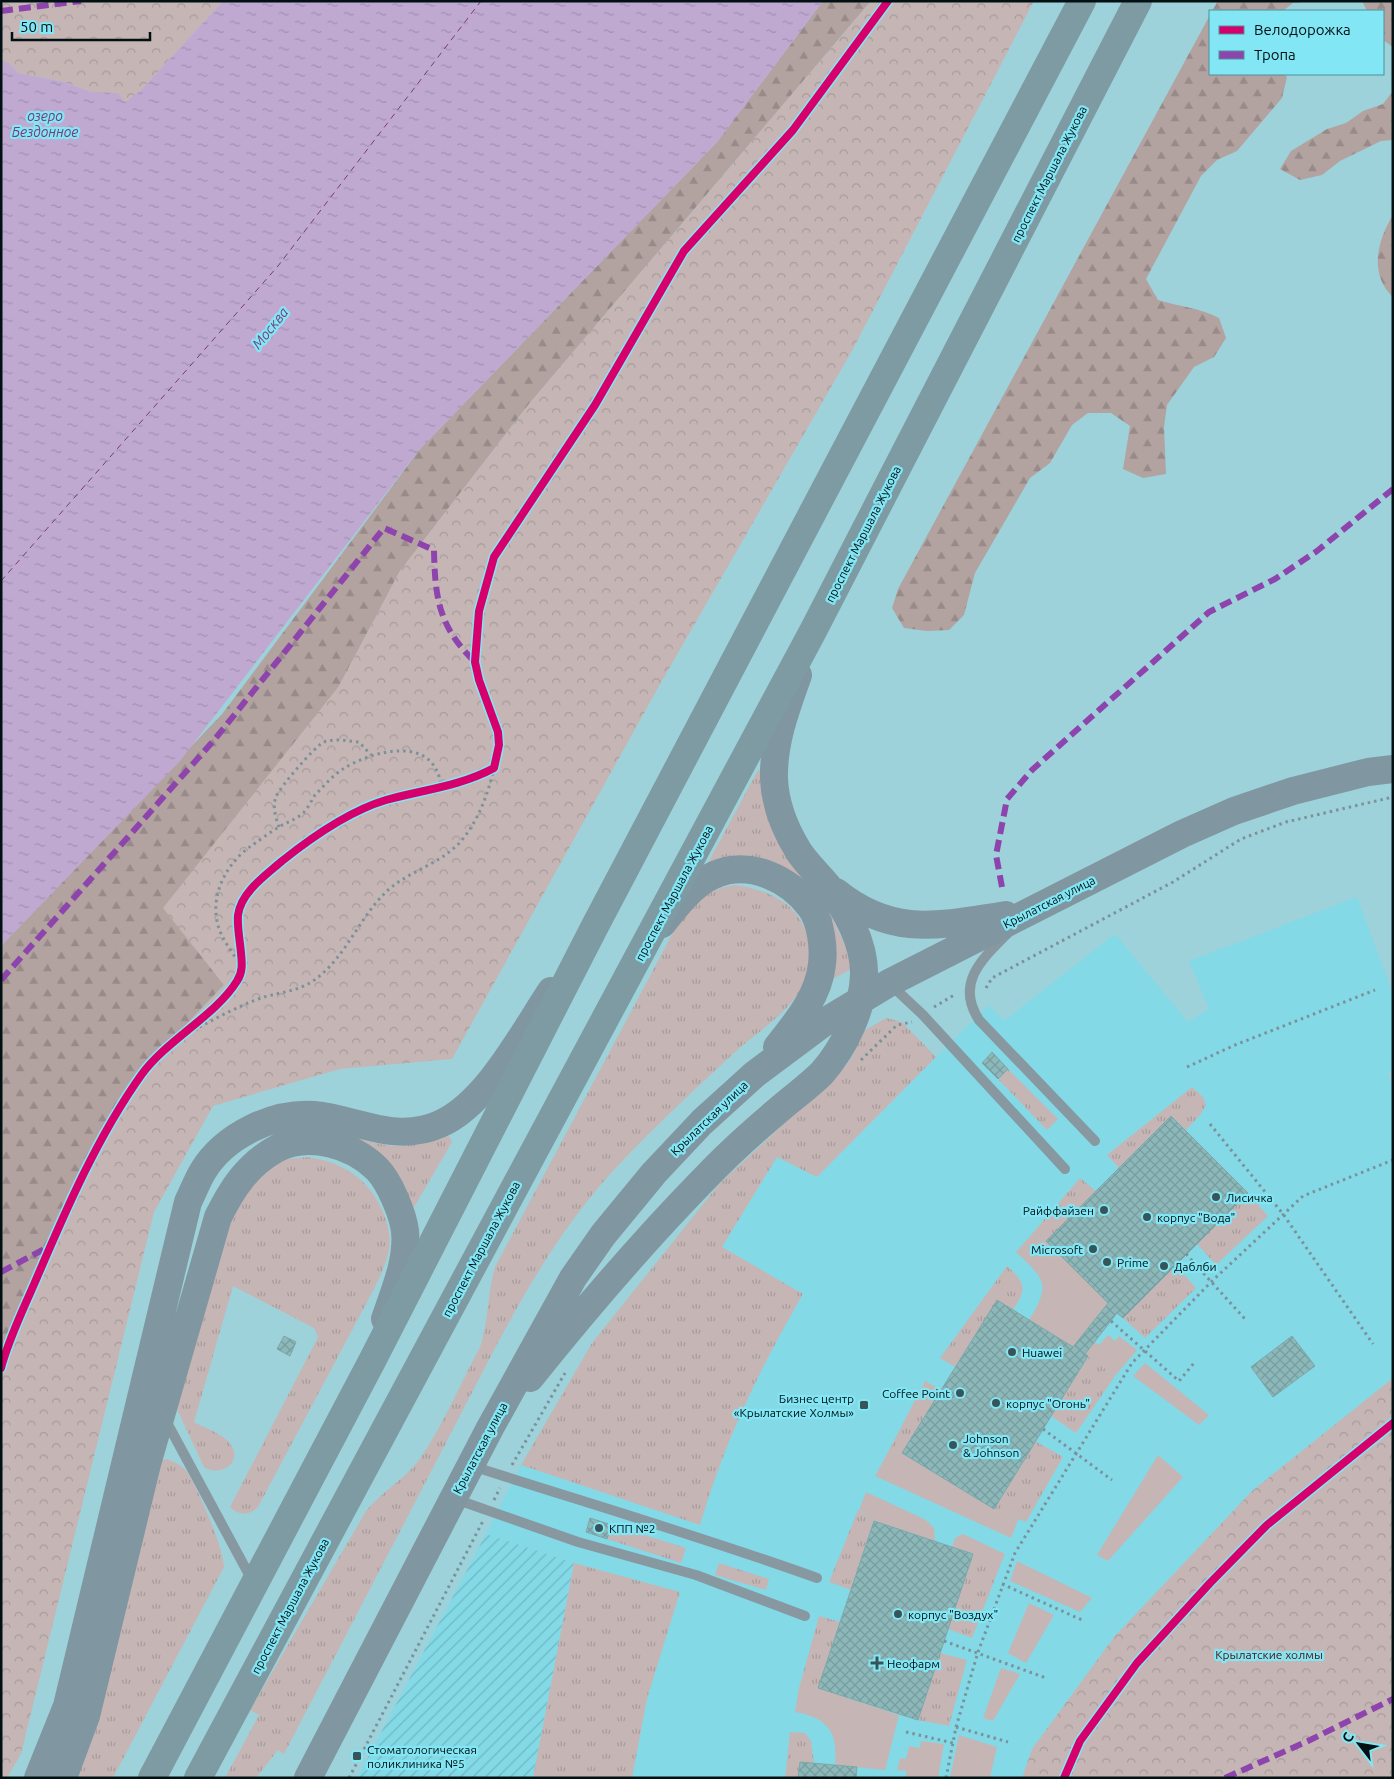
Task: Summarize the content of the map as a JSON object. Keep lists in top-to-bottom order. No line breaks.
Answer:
{"streets":{"main road":["проспект Маршала Жукова","Крылатская улица"]},"water":["озеро Бездонное","Москва"],"parks":["Крылатские холмы"],"places":{"other":["Лисичка","Райффайзен","корпус \"Вода\"","Microsoft","Prime","Даблби","Huawei","Coffee Point","корпус \"Огонь\"","Johnson & Johnson","КПП №2","корпус \"Воздух\""],"transit":["Бизнес центр «Крылатские Холмы»","Стоматологическая поликлиника №5"],"health":["Неофарм"]},"legend":["Велодорожка","Тропа"],"scale_bar":"50 m","north":"top left"}
